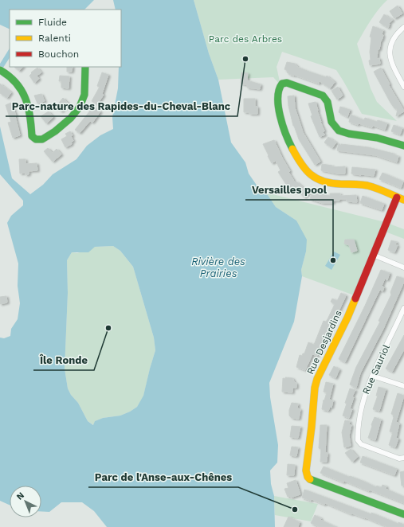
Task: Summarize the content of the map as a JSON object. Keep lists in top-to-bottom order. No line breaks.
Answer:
{"streets":{"street":["Rue Desjardins","Rue Sauriol"]},"water":["Rivière des Prairies"],"parks":["Parc des Arbres"],"places":["Parc-nature des Rapides-du-Cheval-Blanc","Versailles pool","Île Ronde","Parc de l'Anse-aux-Chênes"],"legend":["Fluide","Ralenti","Bouchon"],"north":"top left"}
